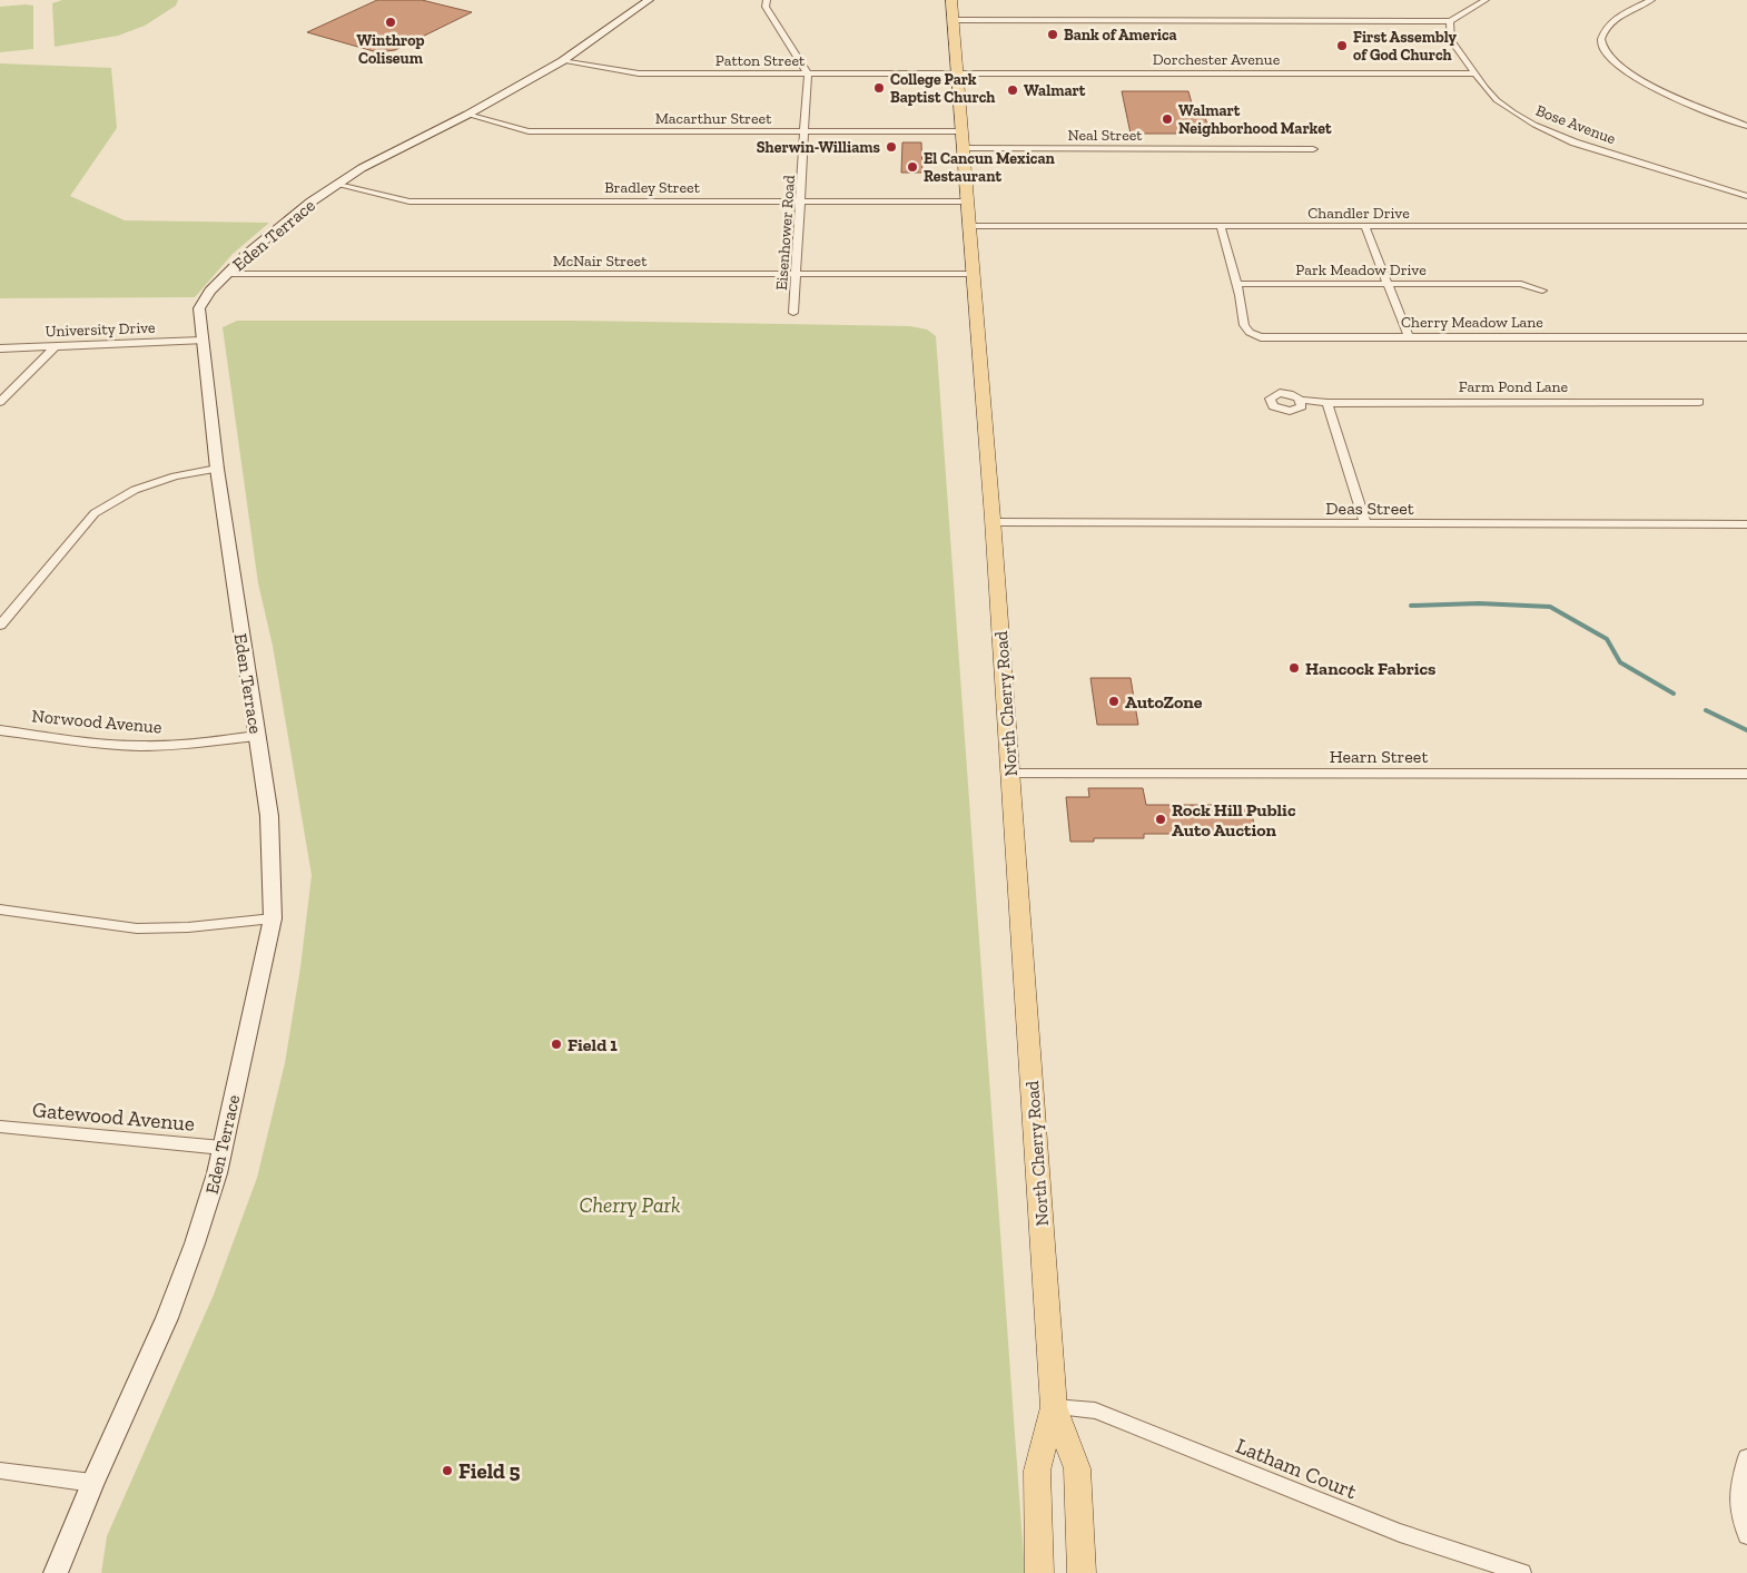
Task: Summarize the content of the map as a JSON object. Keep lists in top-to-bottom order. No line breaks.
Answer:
{"streets":{"main road":["North Cherry Road"],"street":["Dorchester Avenue","Patton Street","Macarthur Street","Bose Avenue","Neal Street","Bradley Street","Chandler Drive","Eisenhower Road","Eden Terrace","McNair Street","Park Meadow Drive","Cherry Meadow Lane","University Drive","Farm Pond Lane","Deas Street","Norwood Avenue","Hearn Street","Gatewood Avenue","Latham Court"]},"crossings":[["Dorchester Avenue","Patton Street"],["Dorchester Avenue","Bose Avenue"],["Dorchester Avenue","North Cherry Road"],["Patton Street","Eisenhower Road"],["Patton Street","Eden Terrace"],["Patton Street","North Cherry Road"],["Macarthur Street","Eisenhower Road"],["Macarthur Street","Eden Terrace"],["Macarthur Street","North Cherry Road"],["Neal Street","North Cherry Road"],["Bradley Street","Eisenhower Road"],["Bradley Street","Eden Terrace"],["Bradley Street","North Cherry Road"],["Chandler Drive","North Cherry Road"],["Eisenhower Road","McNair Street"],["Eden Terrace","McNair Street"],["Eden Terrace","University Drive"],["Eden Terrace","Norwood Avenue"],["Eden Terrace","Gatewood Avenue"],["McNair Street","North Cherry Road"],["Park Meadow Drive","Cherry Meadow Lane"],["Deas Street","North Cherry Road"],["North Cherry Road","Hearn Street"],["North Cherry Road","Latham Court"]],"parks":["Cherry Park"],"places":["Winthrop Coliseum","Bank of America","First Assembly of God Church","College Park Baptist Church","Walmart","Walmart Neighborhood Market","Sherwin-Williams","El Cancun Mexican Restaurant","Hancock Fabrics","AutoZone","Rock Hill Public Auto Auction","Field 1","Field 5"]}
